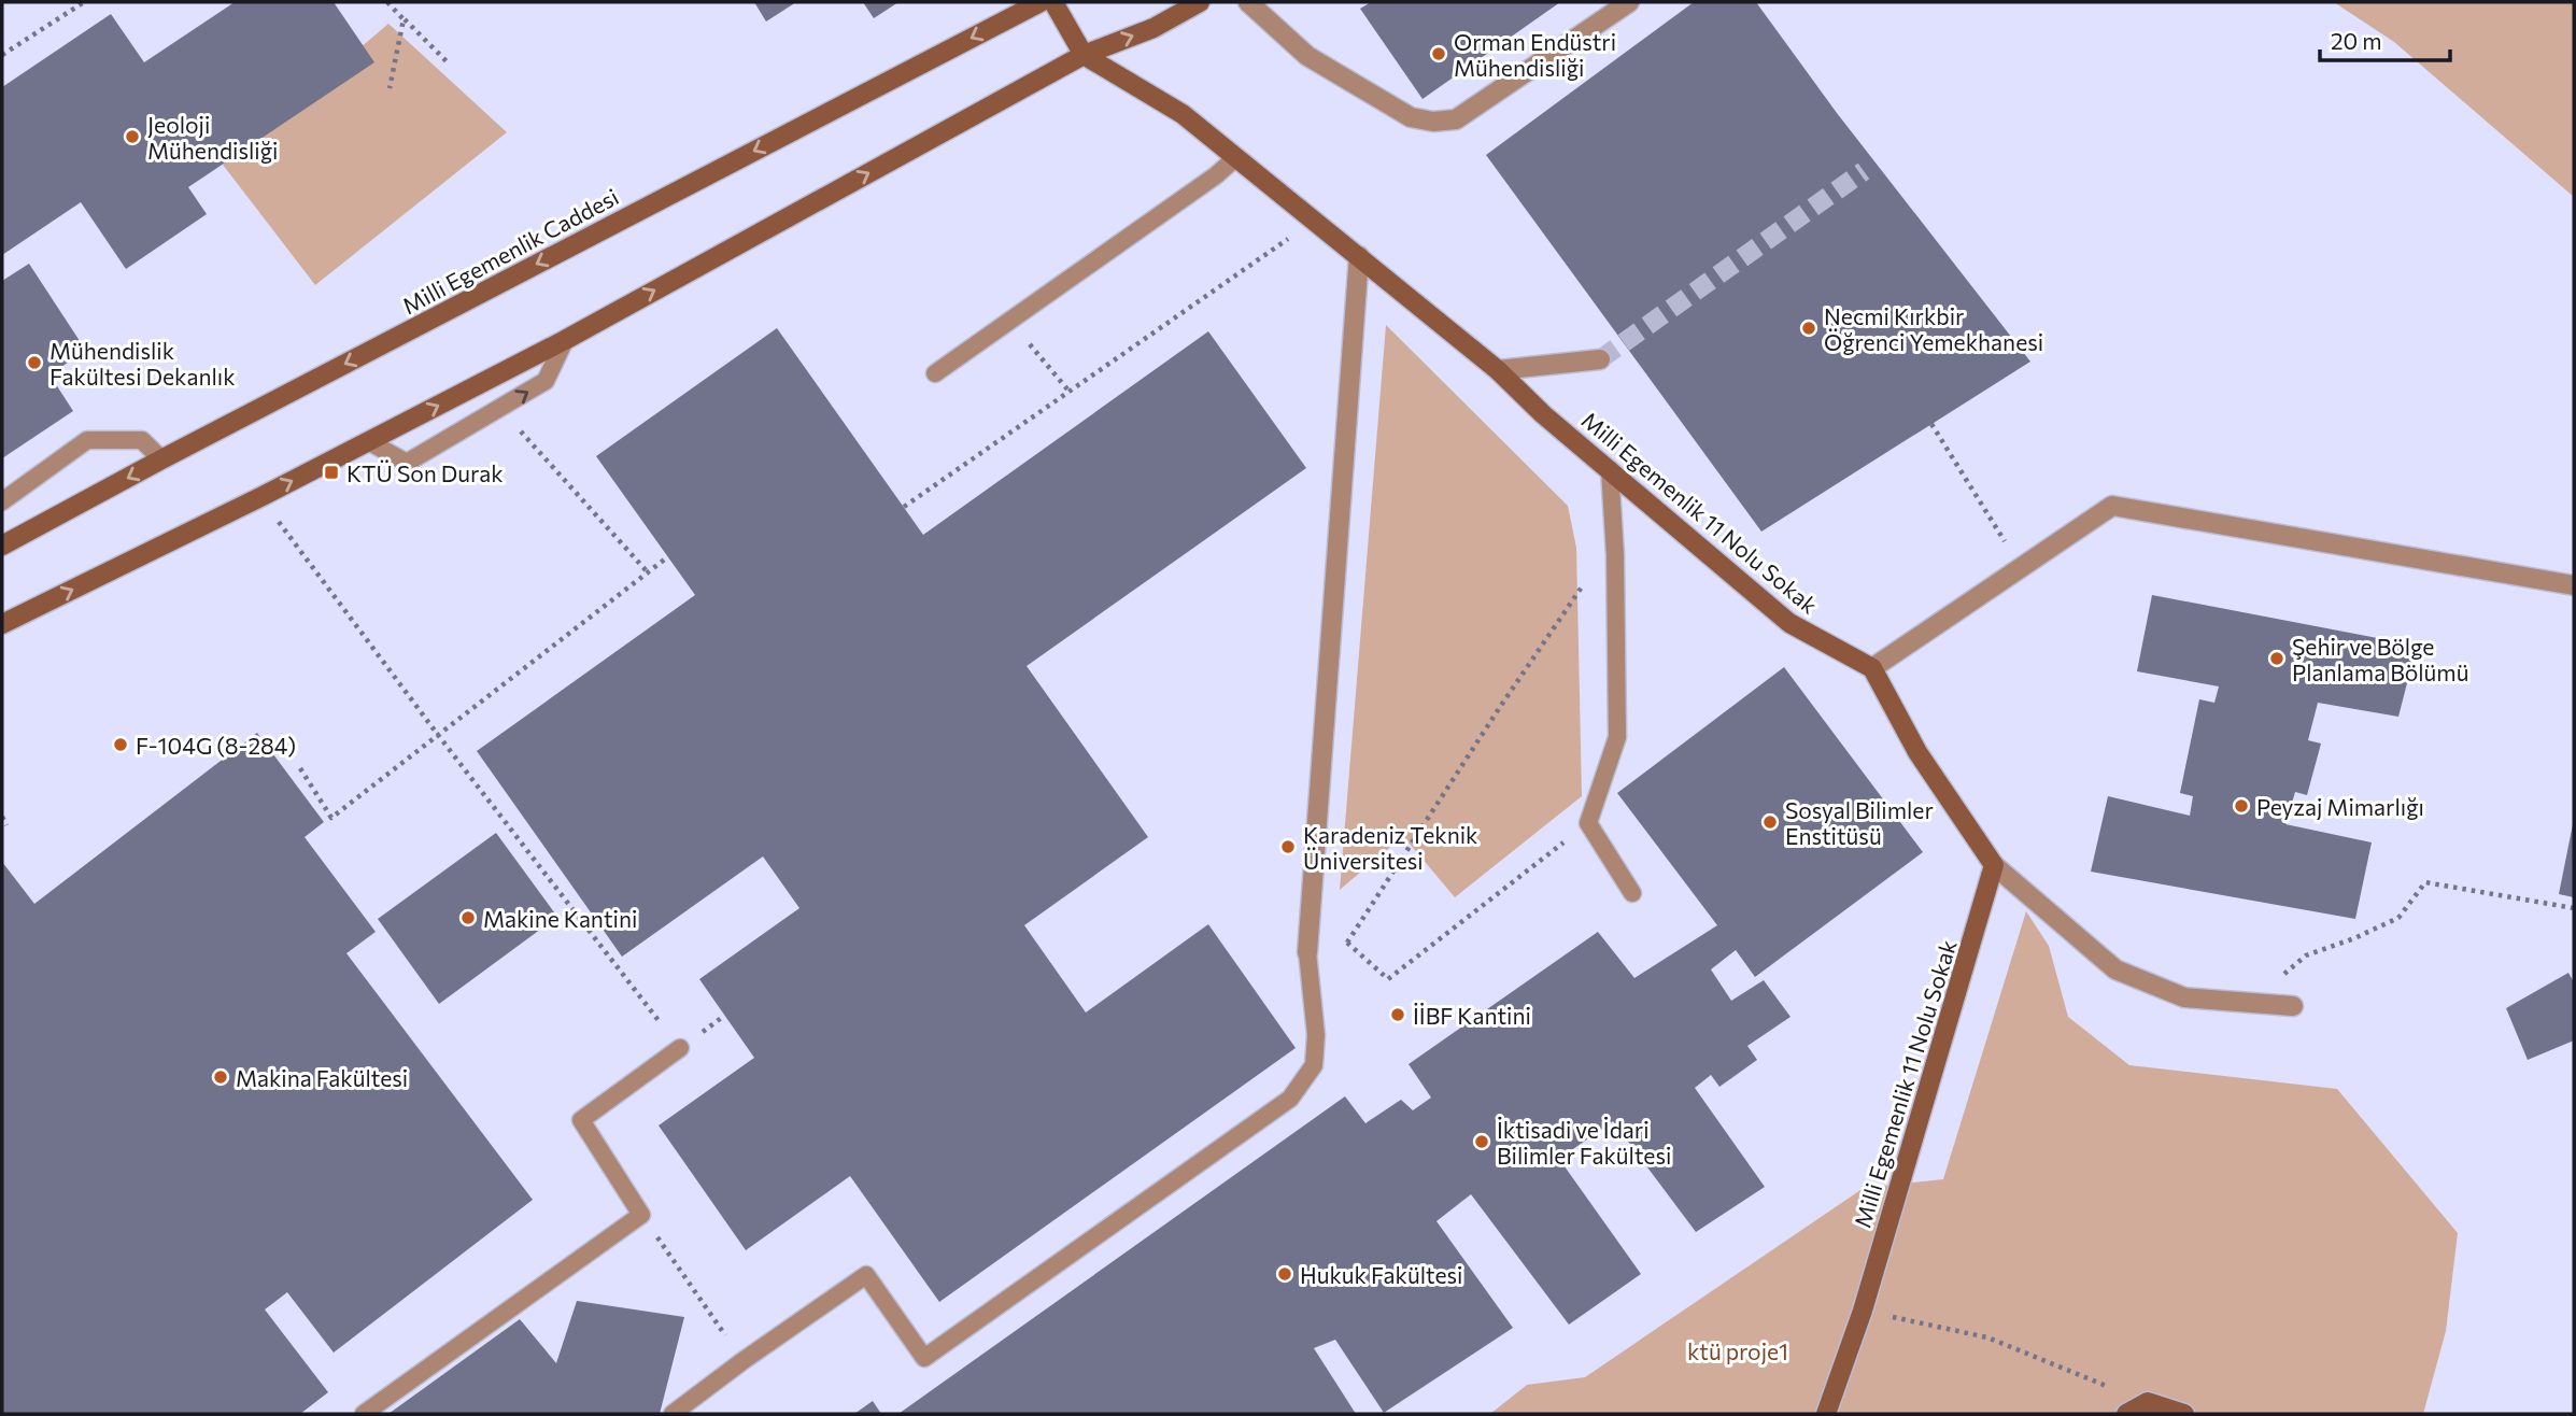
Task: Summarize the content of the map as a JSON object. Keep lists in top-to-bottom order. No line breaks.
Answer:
{"streets":{"street":["Milli Egemenlik Caddesi","Milli Egemenlik 11 Nolu Sokak"]},"parks":["ktü proje1"],"places":{"other":["Orman Endüstri Mühendisliği","Jeoloji Mühendisliği","Necmi Kırkbir Öğrenci Yemekhanesi","Mühendislik Fakültesi Dekanlık","Şehir ve Bölge Planlama Bölümü","F-104G (8-284)","Peyzaj Mimarlığı","Sosyal Bilimler Enstitüsü","Karadeniz Teknik Üniversitesi","Makine Kantini","İİBF Kantini","Makina Fakültesi","İktisadi ve İdari Bilimler Fakültesi","Hukuk Fakültesi"],"transit":["KTÜ Son Durak"]},"scale_bar":"20 m"}
